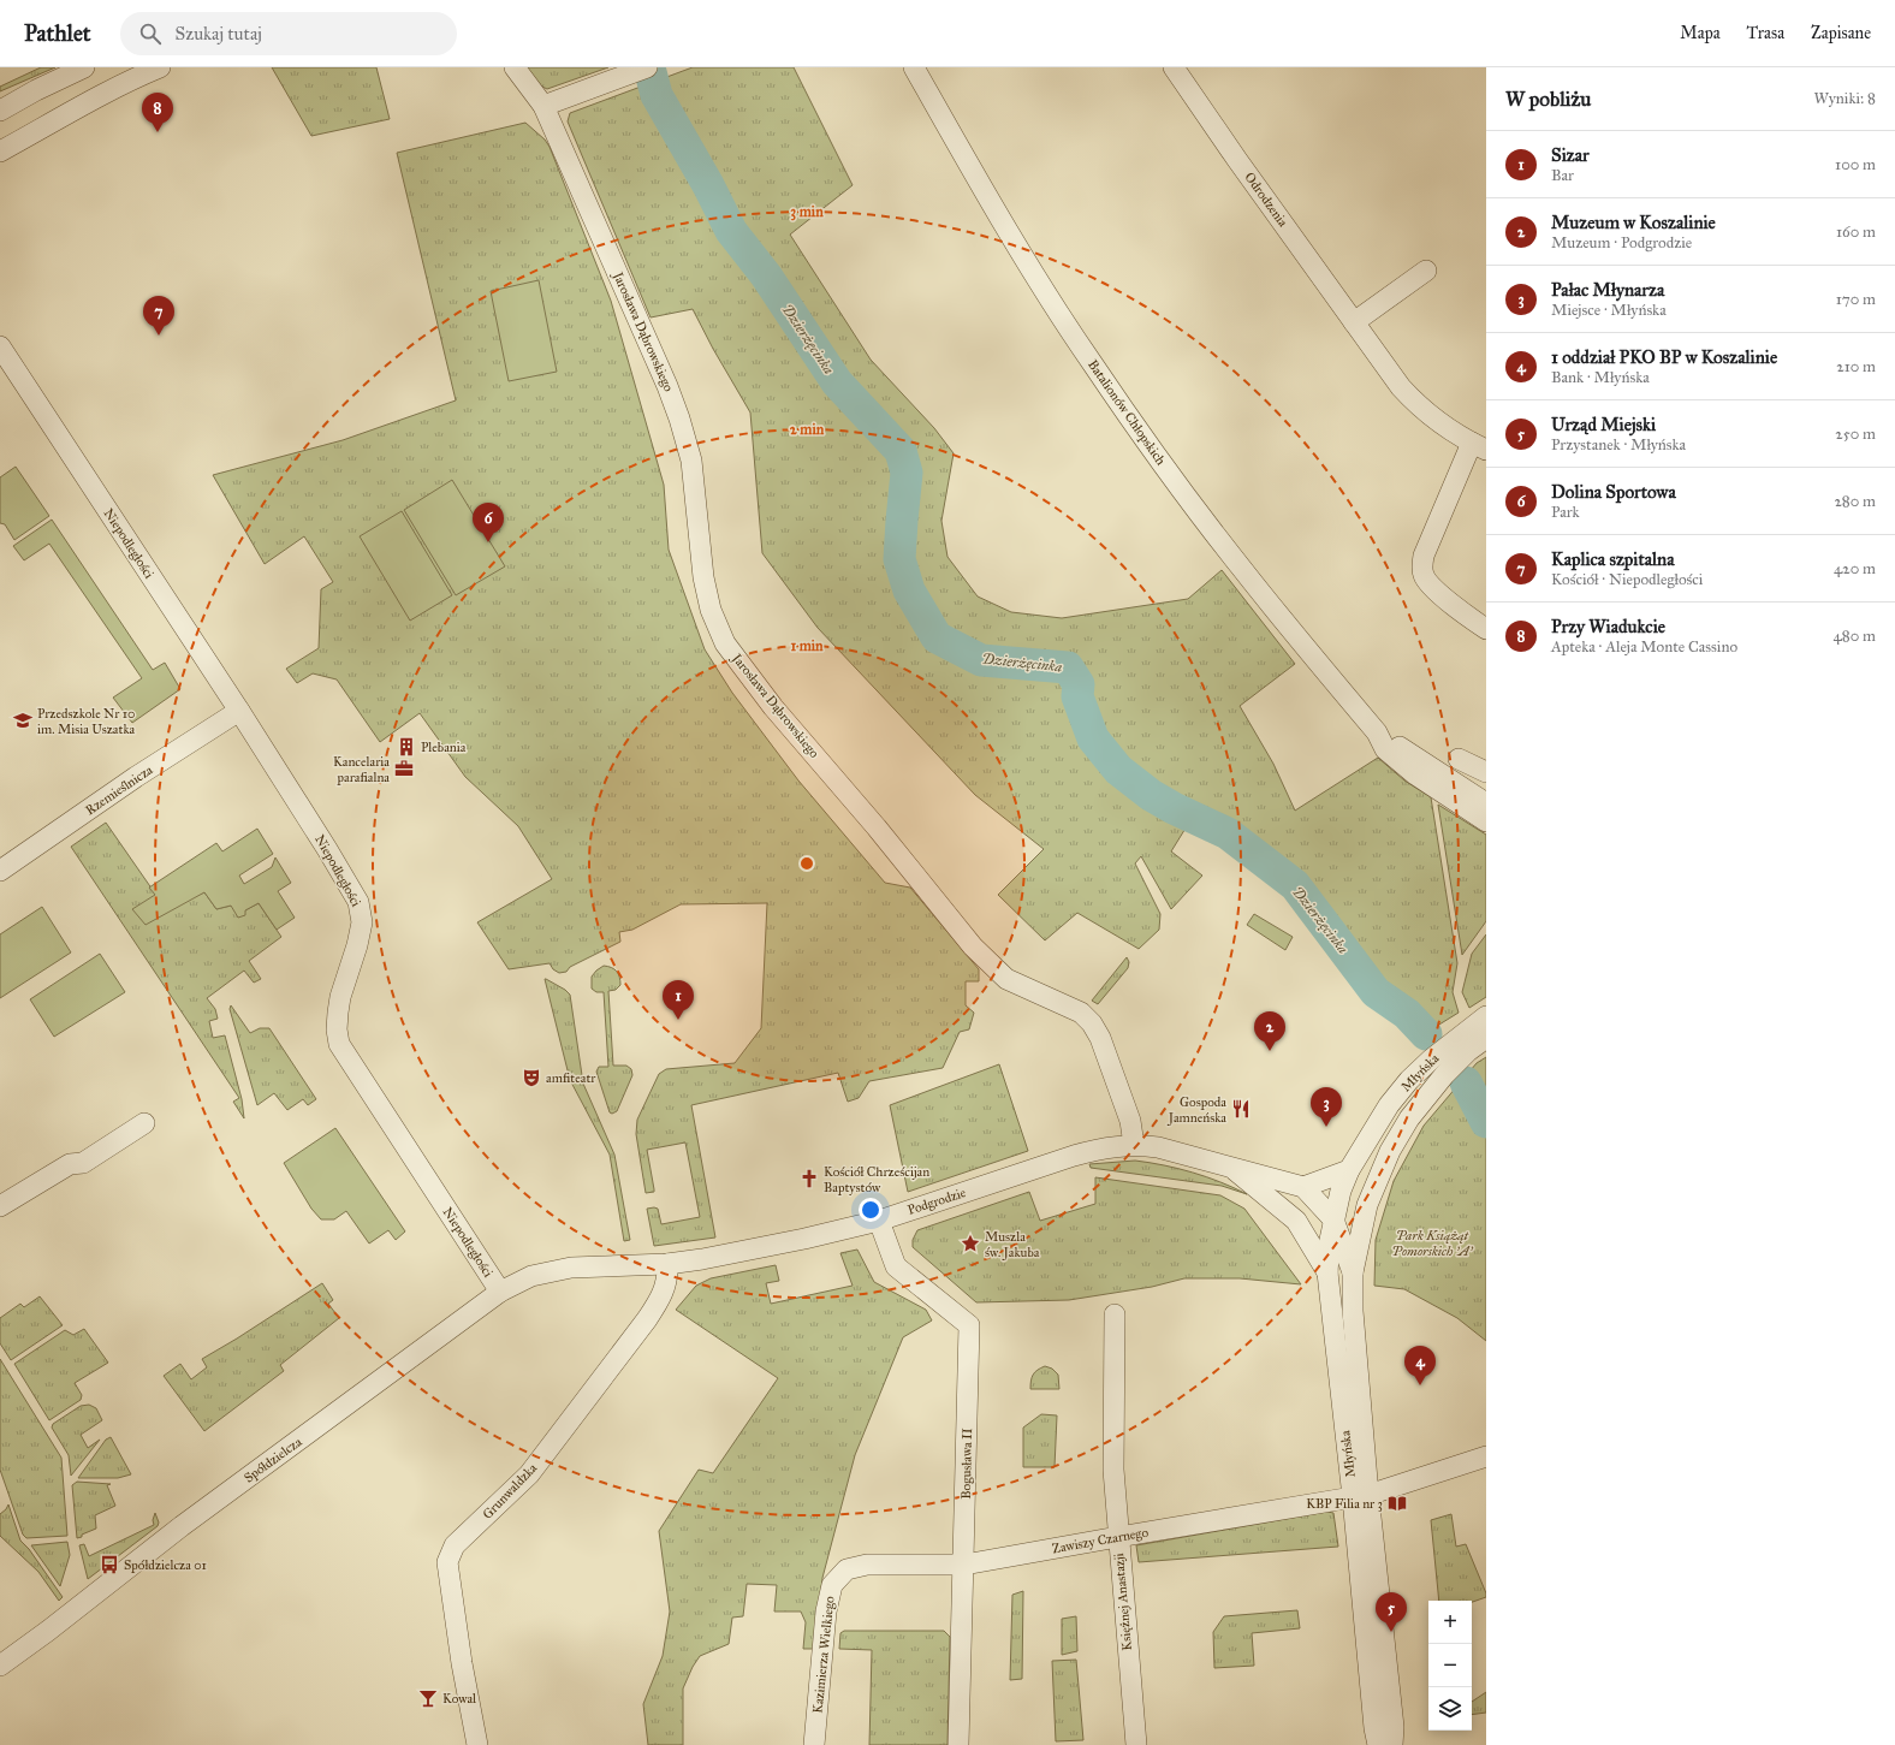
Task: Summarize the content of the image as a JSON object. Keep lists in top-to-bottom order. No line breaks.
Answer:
{"streets":{"street":["Odrodzenia","Jarosława Dąbrowskiego","Batalionów Chłopskich","Niepodległości","Rzemieślnicza","Młyńska","Podgrodzie","Spółdzielcza","Bogusława II","Grunwaldzka","Zawiszy Czarnego","Księżnej Anastazji","Kazimierza Wielkiego"]},"crossings":[["Jarosława Dąbrowskiego","Podgrodzie"],["Niepodległości","Rzemieślnicza"],["Niepodległości","Podgrodzie"],["Niepodległości","Spółdzielcza"],["Młyńska","Podgrodzie"],["Młyńska","Zawiszy Czarnego"],["Podgrodzie","Bogusława II"],["Podgrodzie","Grunwaldzka"],["Bogusława II","Zawiszy Czarnego"],["Zawiszy Czarnego","Księżnej Anastazji"],["Zawiszy Czarnego","Kazimierza Wielkiego"]],"water":["Dzierżęcinka"],"parks":["Park Książąt Pomorskich 'A'"],"places":{"school or university":["Przedszkole Nr 10 im. Misia Uszatka"],"building":["Plebania"],"office":["Kancelaria parafialna"],"theatre":["amfiteatr"],"restaurant":["Gospoda Jamneńska"],"church":["Kościół Chrześcijan Baptystów"],"place":["Muszla św. Jakuba"],"library":["KBP Filia nr 3"],"bus stop":["Spółdzielcza 01"],"bar":["Kowal"]},"page":{"header":"Pathlet","search":"Szukaj tutaj","nav":["Mapa","Trasa","Zapisane"],"heading":["W pobliżu","Wyniki: 8"],"pins":["8","7","6","1","2","3","4","5"],"list":[{"mark":"1","name":"Sizar","note":"Bar","value":"100 m"},{"mark":"2","name":"Muzeum w Koszalinie","note":"Muzeum · Podgrodzie","value":"160 m"},{"mark":"3","name":"Pałac Młynarza","note":"Miejsce · Młyńska","value":"170 m"},{"mark":"4","name":"1 oddział PKO BP w Koszalinie","note":"Bank · Młyńska","value":"210 m"},{"mark":"5","name":"Urząd Miejski","note":"Przystanek · Młyńska","value":"250 m"},{"mark":"6","name":"Dolina Sportowa","note":"Park","value":"280 m"},{"mark":"7","name":"Kaplica szpitalna","note":"Kościół · Niepodległości","value":"420 m"},{"mark":"8","name":"Przy Wiadukcie","note":"Apteka · Aleja Monte Cassino","value":"480 m"}],"map_buttons":["+","−"]},"rings":["3 min","2 min","1 min"]}
